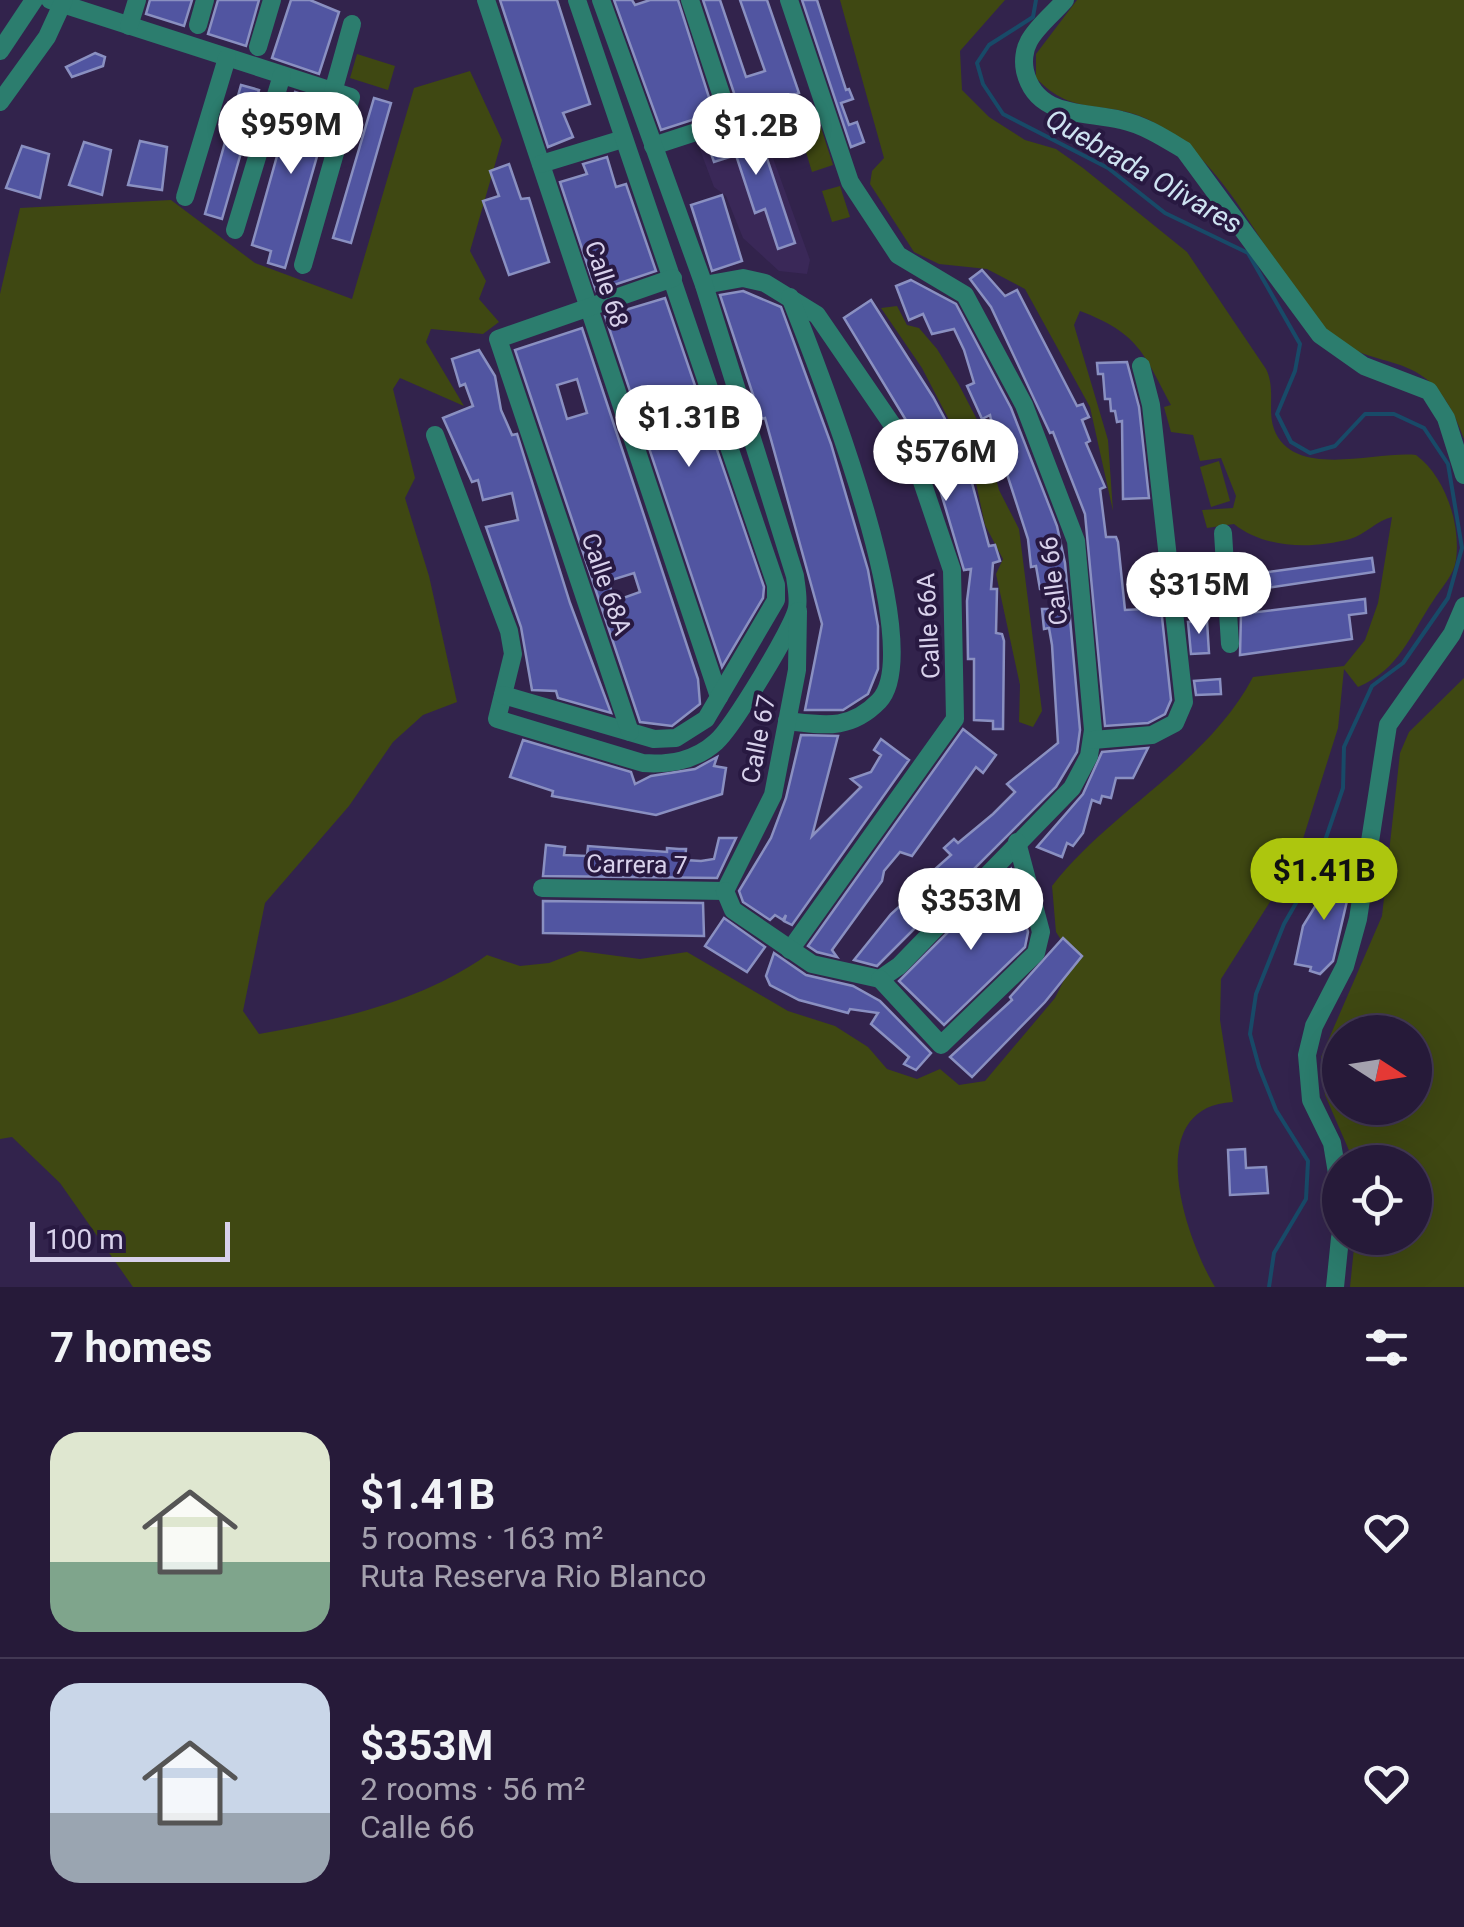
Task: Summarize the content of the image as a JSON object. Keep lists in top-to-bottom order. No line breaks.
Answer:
{"streets":{"street":["Calle 68","Calle 66","Calle 68A","Calle 66A","Calle 67","Carrera 7"]},"crossings":[["Calle 68","Calle 68A"],["Calle 66A","Calle 67"],["Calle 67","Carrera 7"]],"water":["Quebrada Olivares"],"scale_bar":"100 m","north":"right","page":{"price":["$959M","$1.2B","$1.31B","$576M","$315M","$1.41B","$353M"],"scale":"100 m","heading":"7 homes","list":[{"name":"$1.41B","note":"5 rooms · 163 m² · Ruta Reserva Rio Blanco"},{"name":"$353M","note":"2 rooms · 56 m² · Calle 66"}]}}
